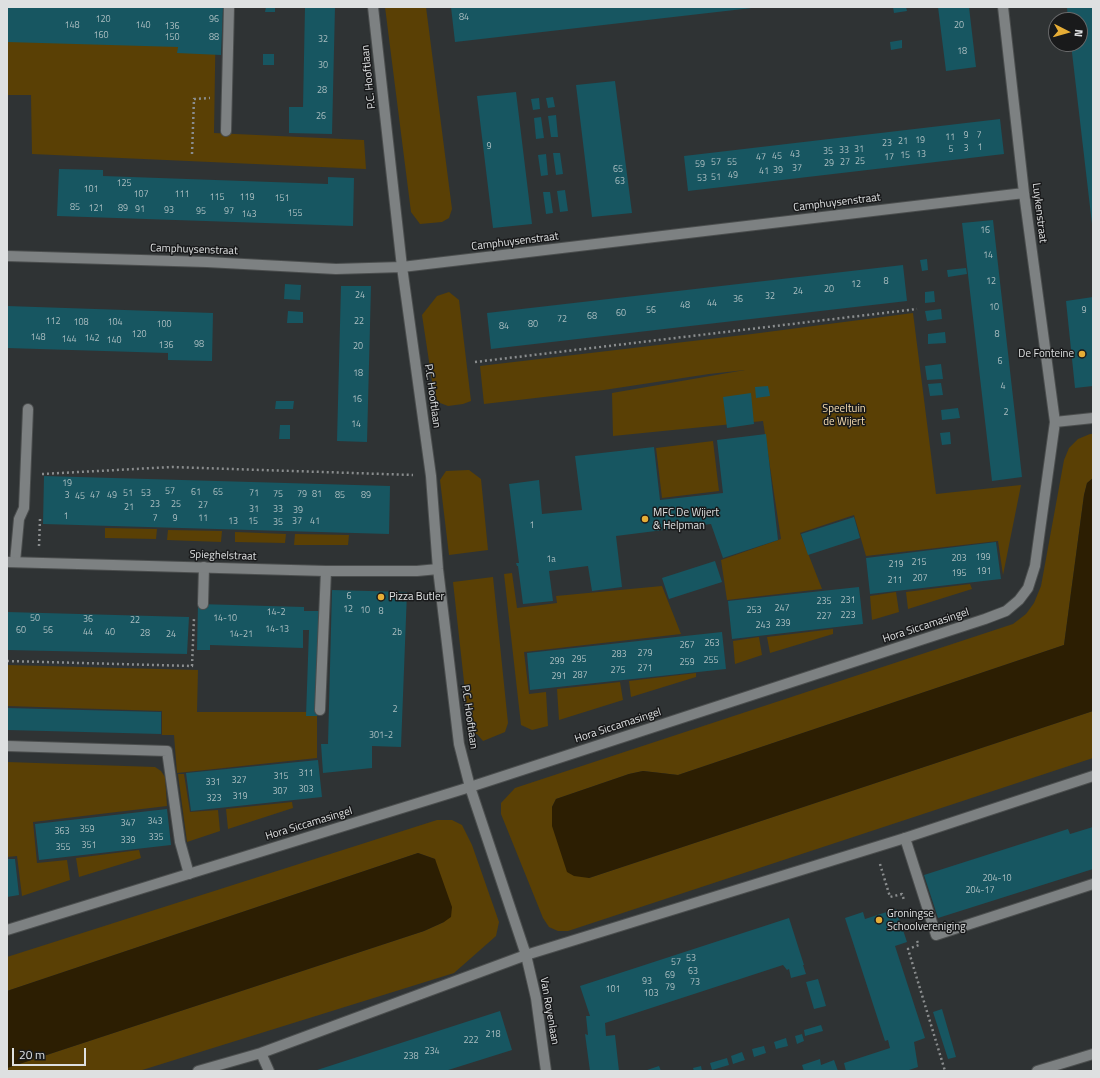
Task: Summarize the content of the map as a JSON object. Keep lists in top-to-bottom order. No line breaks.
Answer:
{"streets":{"street":["P.C. Hooftlaan","Camphuysenstraat","Luykenstraat","Spieghelstraat","Hora Siccamasingel","Van Royenlaan"]},"crossings":[["P.C. Hooftlaan","Camphuysenstraat"],["P.C. Hooftlaan","Spieghelstraat"],["P.C. Hooftlaan","Hora Siccamasingel"],["P.C. Hooftlaan","Van Royenlaan"],["Camphuysenstraat","Luykenstraat"],["Luykenstraat","Hora Siccamasingel"]],"parks":["Speeltuin de Wijert"],"places":["De Fonteine","MFC De Wijert & Helpman","Pizza Butler","Groningse Schoolvereniging"],"house_numbers":["84","120","96","148","140","20","136","160","150","88","32","18","30","28","26","9","7","11","19","21","23","9","1","3","31","5","33","35","43","13","15","45","47","17","25","57","55","27","29","59","37","65","39","41","49","51","53","63","125","101","107","111","115","119","151","85","121","89","91","93","95","97","155","143","16","14","8","12","12","20","24","24","32","36","44","48","10","56","9","60","68","72","112","22","108","104","100","80","84","120","8","148","142","144","140","98","136","20","6","18","4","16","2","14","19","57","61","65","51","53","71","75","79","81","3","47","49","85","89","45","23","25","27","21","31","33","39","1","7","9","11","13","15","37","41","35","1","199","203","1a","215","219","191","195","207","211","6","231","235","247","12","10","253","8","14-2","223","227","50","14-10","36","22","239","243","14-13","60","56","44","40","2b","28","24","14-21","263","267","279","283","295","255","299","259","271","275","287","291","2","301-2","311","315","327","331","303","307","319","323","343","347","359","363","335","339","351","355","204-10","204-17","53","57","63","69","93","73","79","101","103","218","222","234","238"],"scale_bar":"20 m","north":"right"}
